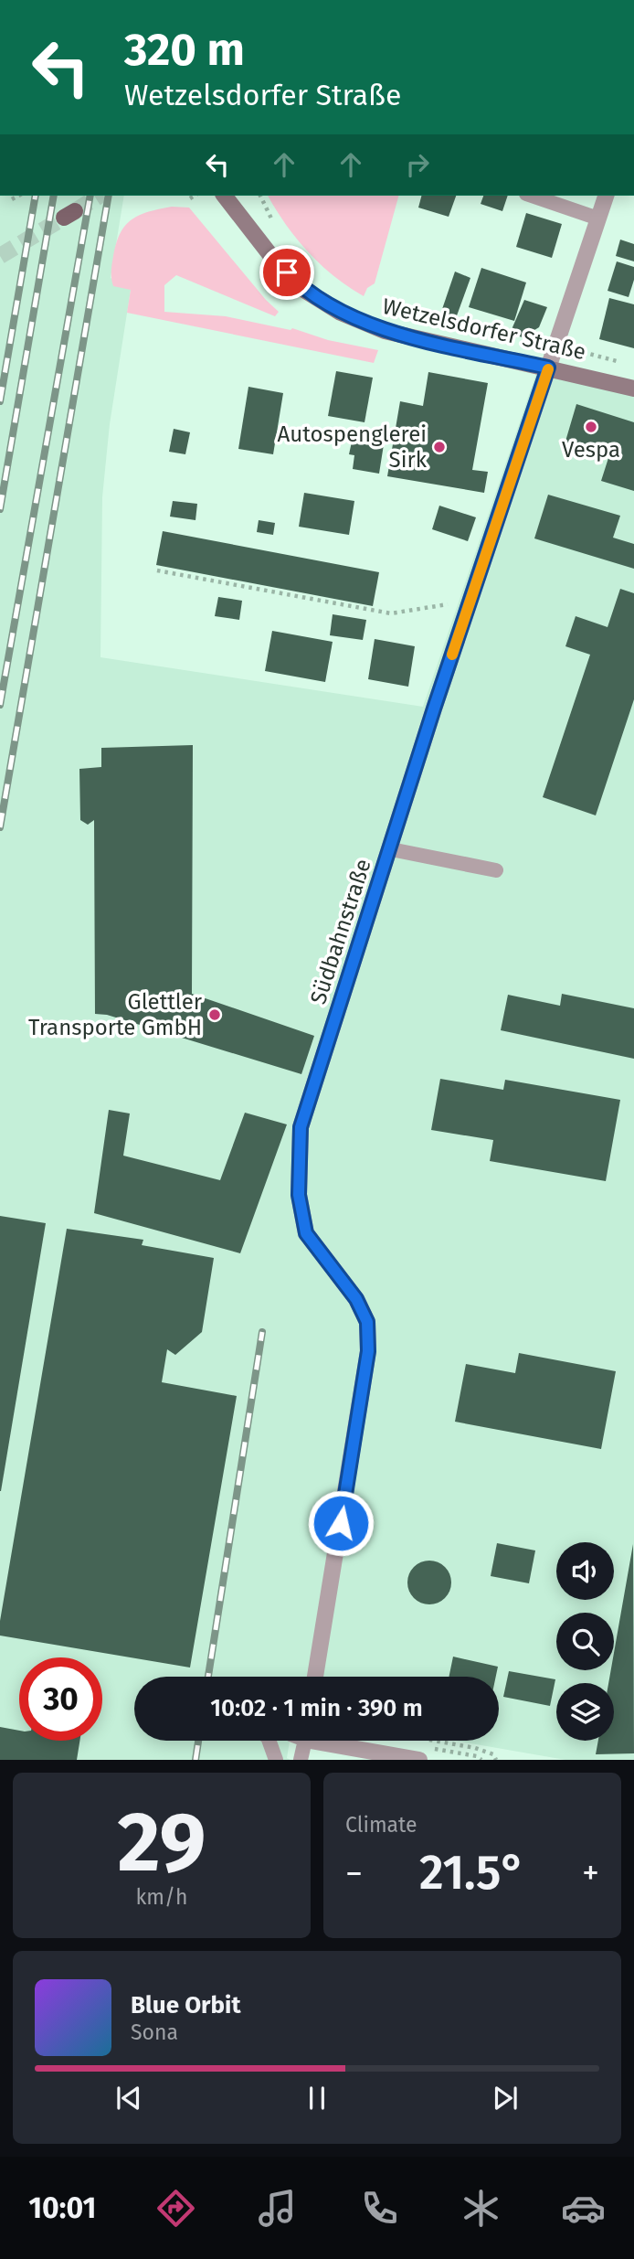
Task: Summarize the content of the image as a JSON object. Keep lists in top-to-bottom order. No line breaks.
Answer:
{"streets":{"main road":["Wetzelsdorfer Straße"],"street":["Südbahnstraße"]},"crossings":[["Wetzelsdorfer Straße","Südbahnstraße"]],"places":["Vespa","Autospenglerei Sirk","Glettler Transporte GmbH"],"page":{"turn":["320 m","Wetzelsdorfer Straße"],"limit":"30","trip":"10:02 · 1 min · 390 m","tile":[["29","km/h"],"Climate"],"heat":["−","21.5°","+"],"song":["Blue Orbit","Sona"],"tabs":"10:01"}}
